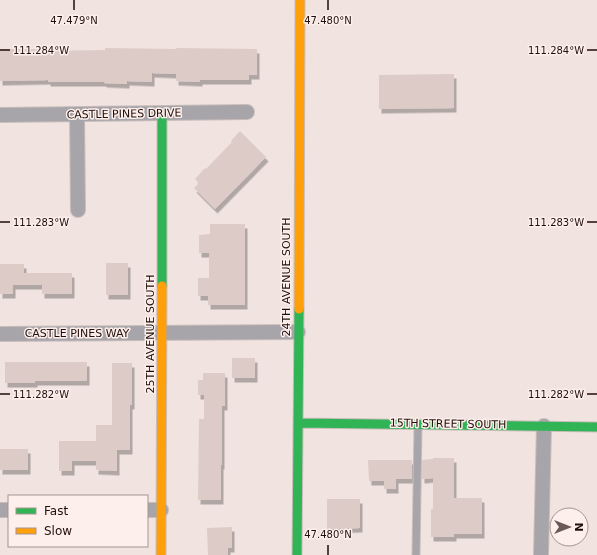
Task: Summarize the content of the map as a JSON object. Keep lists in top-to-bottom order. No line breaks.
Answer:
{"streets":{"street":["CASTLE PINES DRIVE","24TH AVENUE SOUTH","CASTLE PINES WAY","25TH AVENUE SOUTH","15TH STREET SOUTH"]},"crossings":[["CASTLE PINES DRIVE","25TH AVENUE SOUTH"],["24TH AVENUE SOUTH","CASTLE PINES WAY"],["24TH AVENUE SOUTH","15TH STREET SOUTH"],["CASTLE PINES WAY","25TH AVENUE SOUTH"]],"legend":["Fast","Slow"],"north":"right","coordinates":["47.479°N","47.480°N","111.284°W","111.283°W","111.282°W"]}
